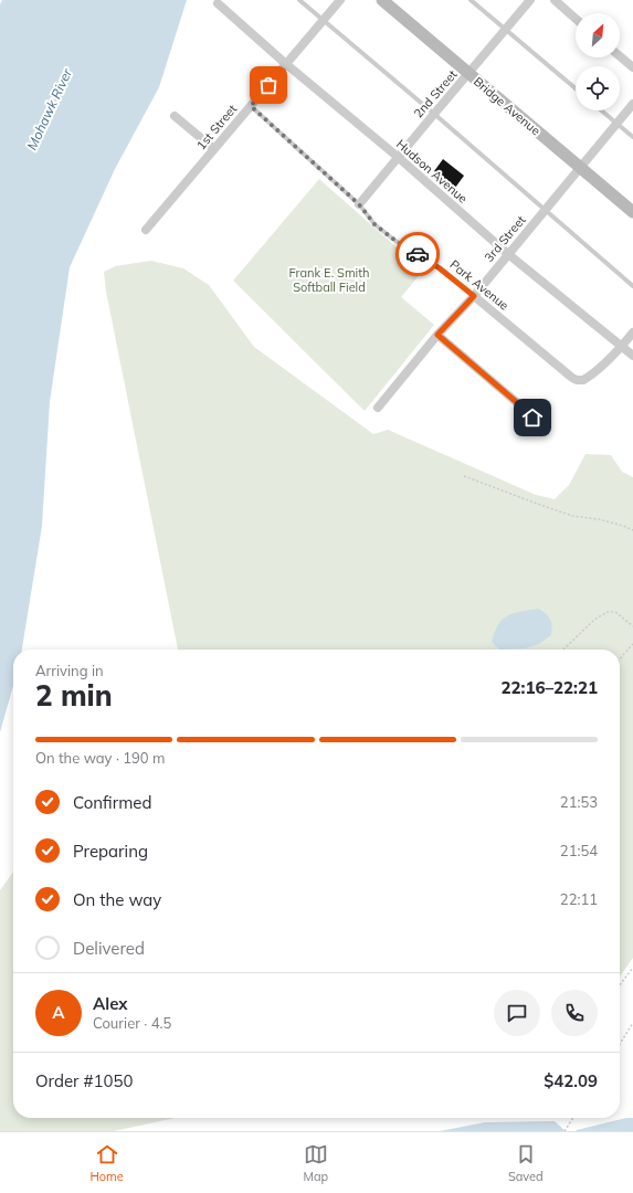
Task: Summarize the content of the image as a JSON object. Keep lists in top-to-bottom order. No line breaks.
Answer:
{"streets":{"street":["2nd Street","Bridge Avenue","1st Street","Hudson Avenue","3rd Street","Park Avenue"]},"crossings":[["2nd Street","Bridge Avenue"],["2nd Street","Hudson Avenue"],["2nd Street","Park Avenue"],["Bridge Avenue","3rd Street"],["1st Street","Hudson Avenue"],["1st Street","Park Avenue"],["Hudson Avenue","3rd Street"],["Hudson Avenue","Park Avenue"],["3rd Street","Park Avenue"]],"water":["Mohawk River"],"parks":["Frank E. Smith Softball Field"],"north":"top right","page":{"heading":["2 min","Arriving in","22:16–22:21"],"panel":["Alex","Courier · 4.5","Order #1050","$42.09"],"bar":"On the way · 190 m","list":[["Confirmed","21:53"],["Preparing","21:54"],["On the way","22:11"],"Delivered"],"round":"A","tabs":["Home","Map","Saved"]}}
